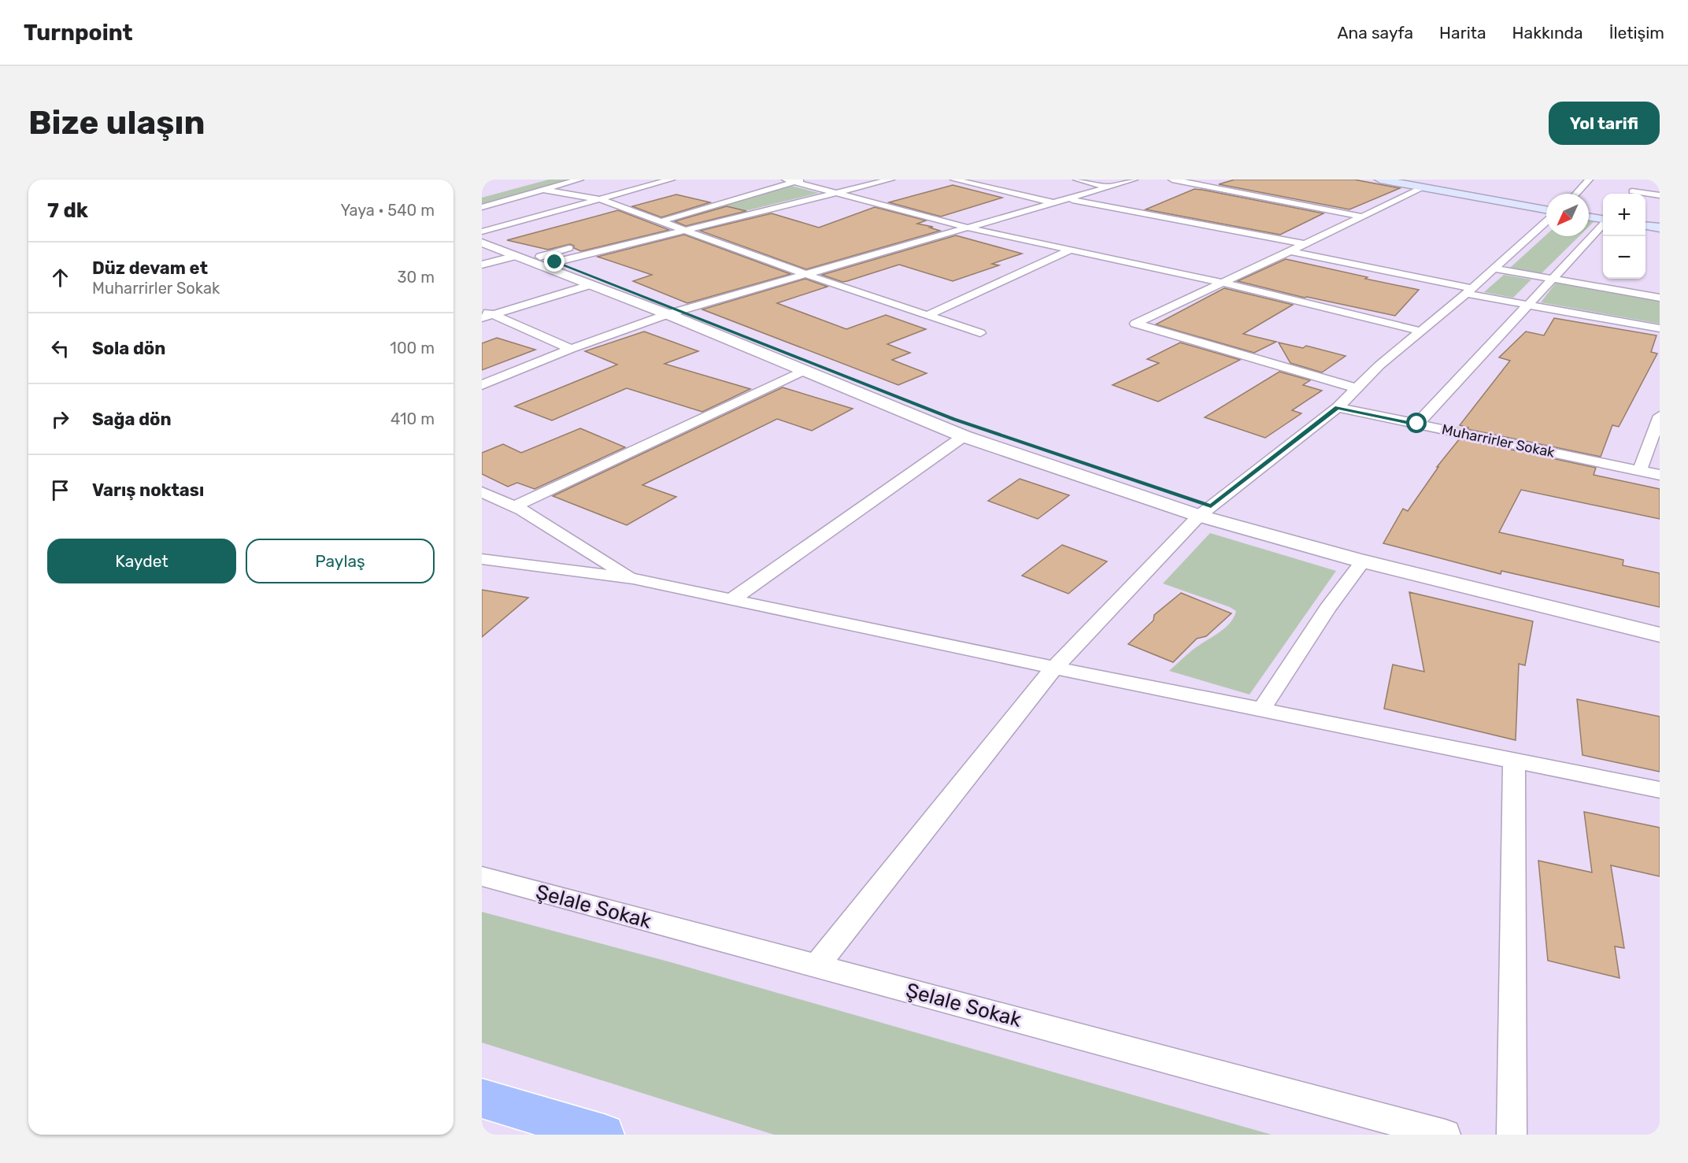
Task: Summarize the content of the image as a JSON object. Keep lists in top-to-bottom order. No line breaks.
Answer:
{"streets":{"street":["Muharrirler Sokak","Şelale Sokak"]},"north":"bottom left","page":{"header":"Turnpoint","nav":["Ana sayfa","Harita","Hakkında","İletişim"],"buttons":["Yol tarifi",["Kaydet","Paylaş"]],"title":"Bize ulaşın","heading":["7 dk","Yaya · 540 m"],"map_buttons":["+","−"],"list":[["Düz devam et","Muharrirler Sokak","30 m"],["Sola dön","100 m"],["Sağa dön","410 m"],"Varış noktası"]}}
